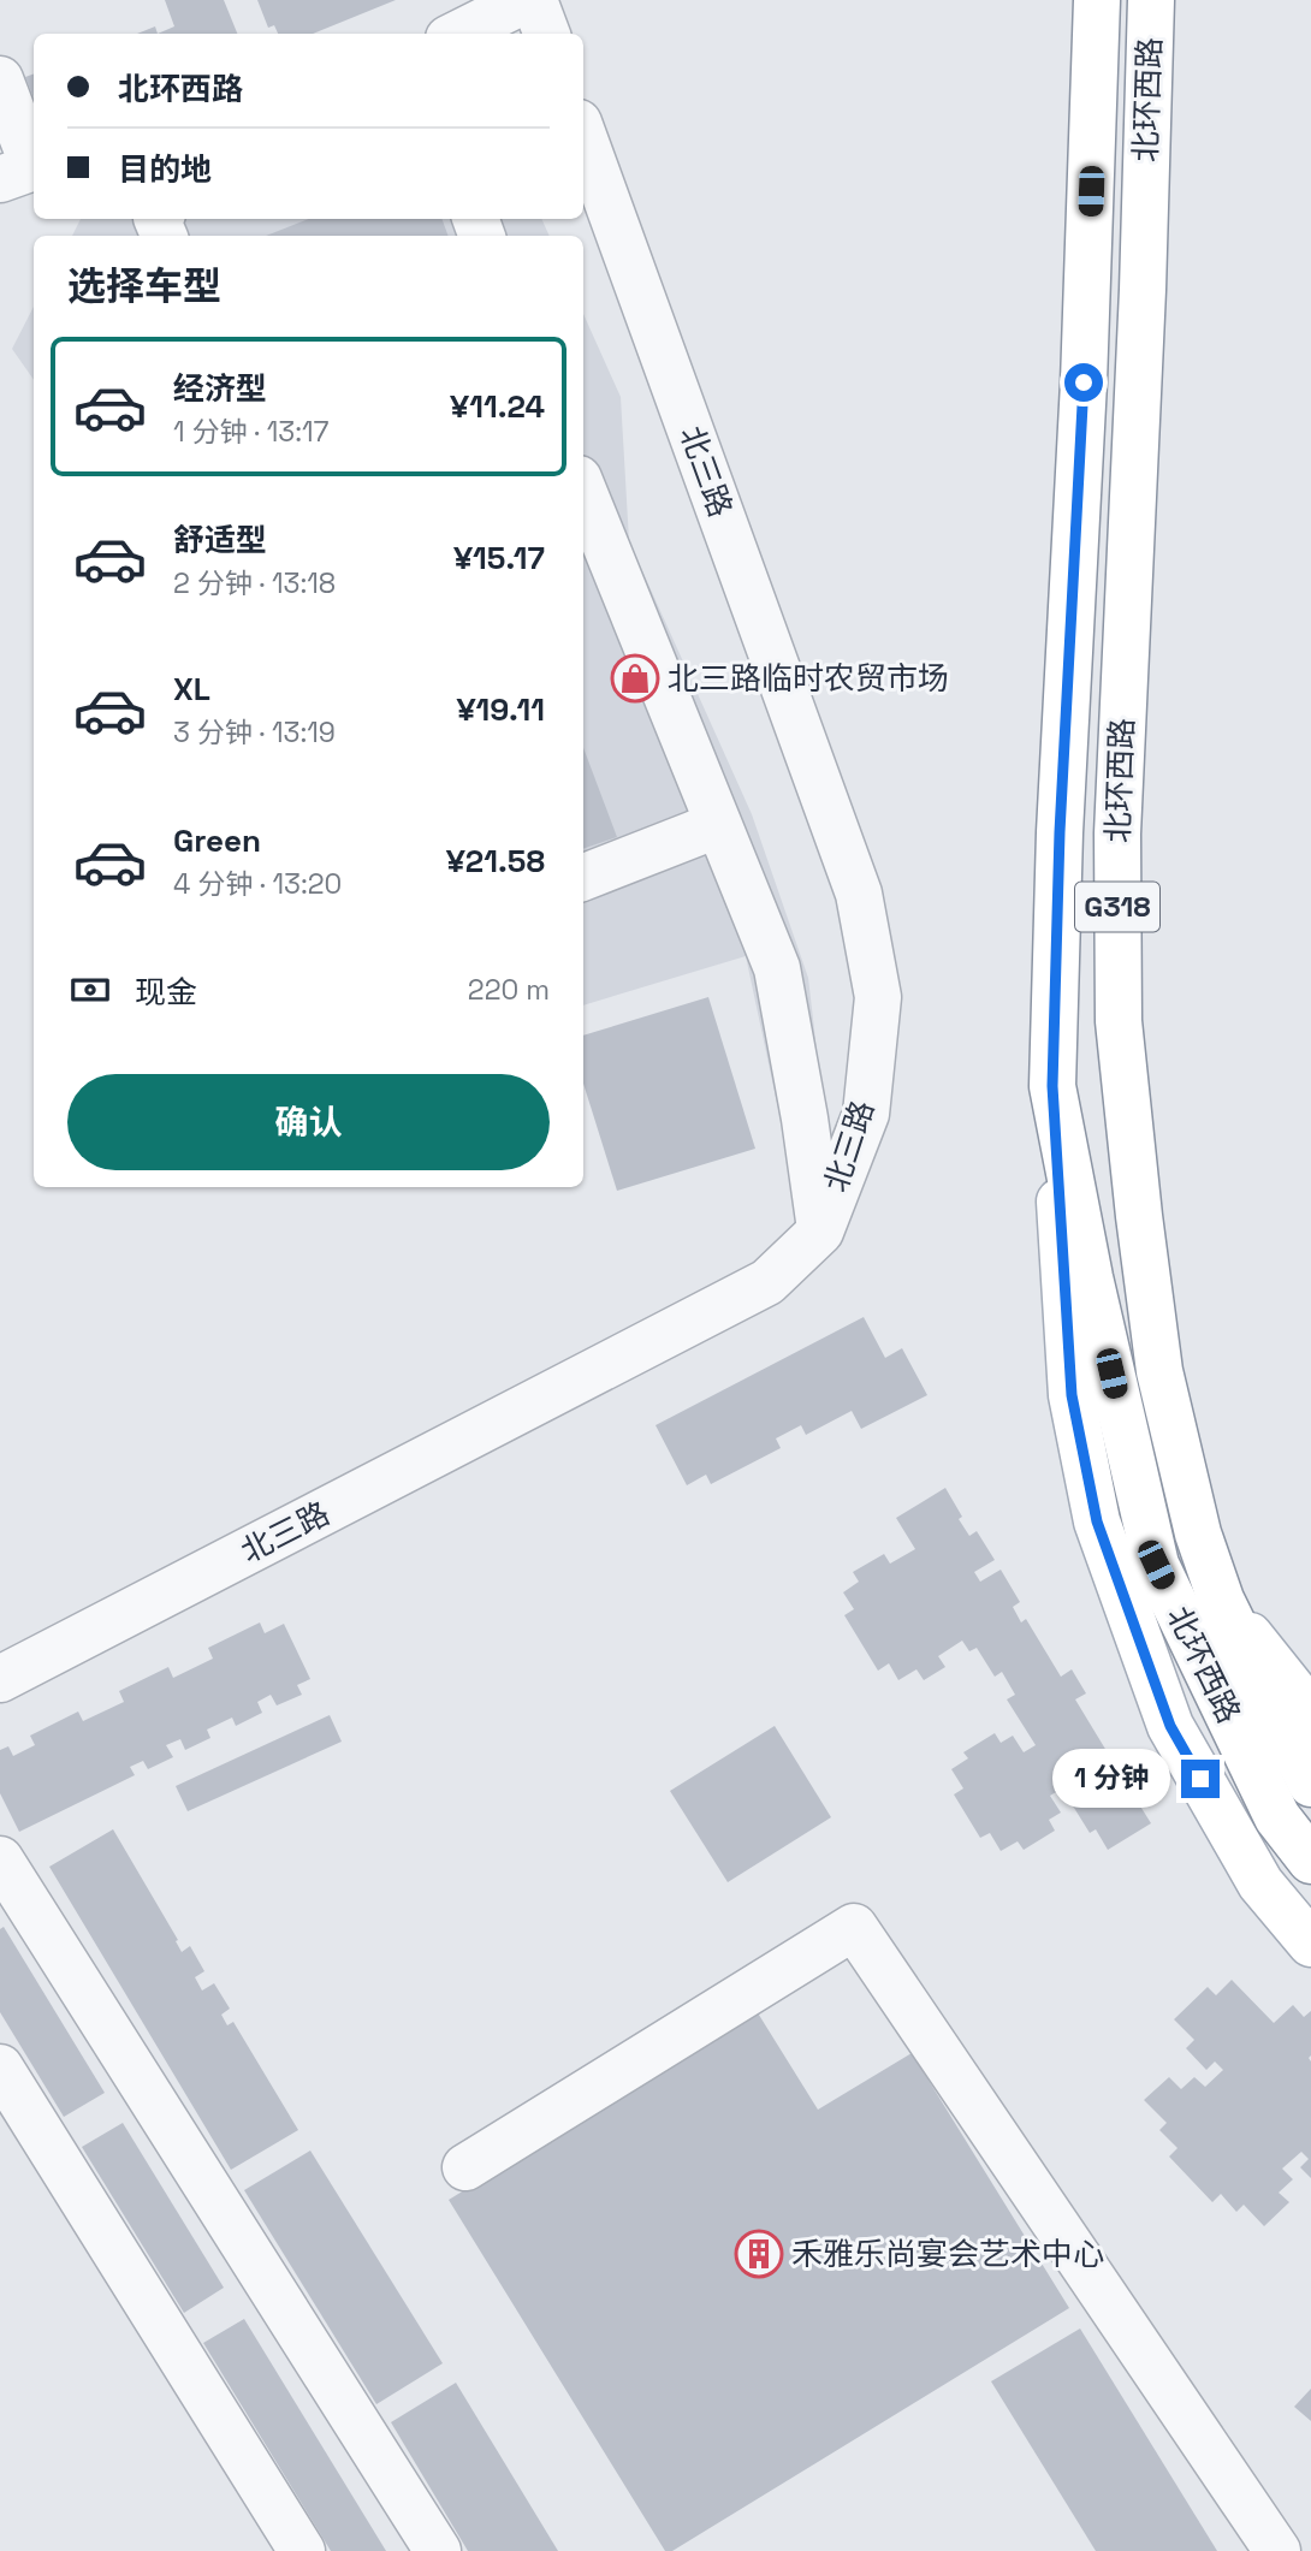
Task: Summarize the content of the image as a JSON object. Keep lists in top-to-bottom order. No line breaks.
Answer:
{"streets":{"main road":["北环西路","G318"],"street":["北三路"]},"places":{"shop":["北三路临时农贸市场"],"building":["禾雅乐尚宴会艺术中心"]},"page":{"banner":["北环西路","目的地"],"heading":"选择车型","list":[{"name":"经济型","note":"1 分钟 · 13:17","value":"¥11.24"},{"name":"舒适型","note":"2 分钟 · 13:18","value":"¥15.17"},{"name":"XL","note":"3 分钟 · 13:19","value":"¥19.11"},{"name":"Green","note":"4 分钟 · 13:20","value":"¥21.58"}],"pay":["现金","220 m"],"buttons":"确认","bubble":"1 分钟"}}
